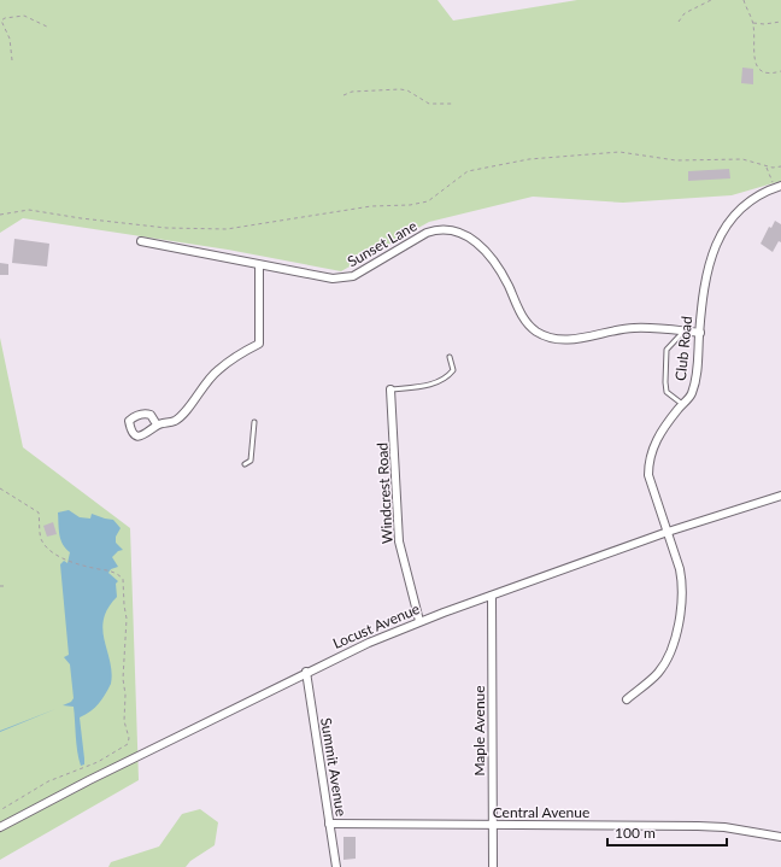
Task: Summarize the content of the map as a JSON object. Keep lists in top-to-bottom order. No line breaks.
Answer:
{"streets":{"street":["Sunset Lane","Club Road","Windcrest Road","Locust Avenue","Maple Avenue","Summit Avenue","Central Avenue"]},"crossings":[["Sunset Lane","Club Road"],["Club Road","Locust Avenue"],["Windcrest Road","Locust Avenue"],["Locust Avenue","Maple Avenue"],["Locust Avenue","Summit Avenue"],["Maple Avenue","Central Avenue"],["Summit Avenue","Central Avenue"]],"scale_bar":"100 m"}
